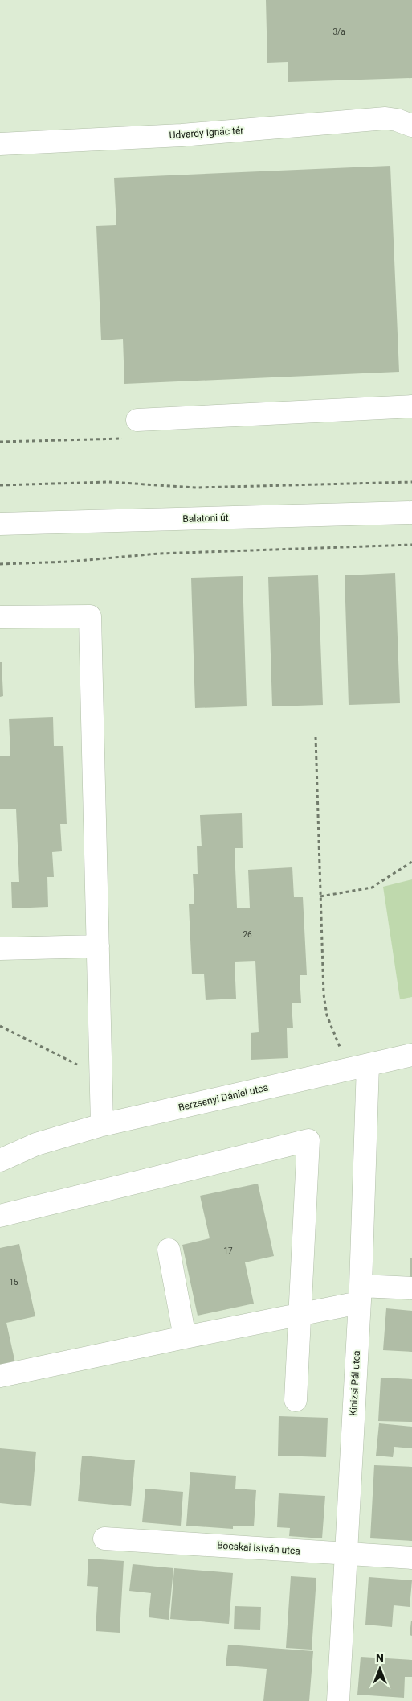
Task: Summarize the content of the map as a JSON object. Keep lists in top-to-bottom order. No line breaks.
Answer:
{"streets":{"street":["Udvardy Ignác tér","Balatoni út","Berzsenyi Dániel utca","Kinizsi Pál utca","Bocskai István utca"]},"crossings":[["Berzsenyi Dániel utca","Kinizsi Pál utca"],["Kinizsi Pál utca","Bocskai István utca"]],"house_numbers":["3/a","26","17","15"],"north":"top"}
